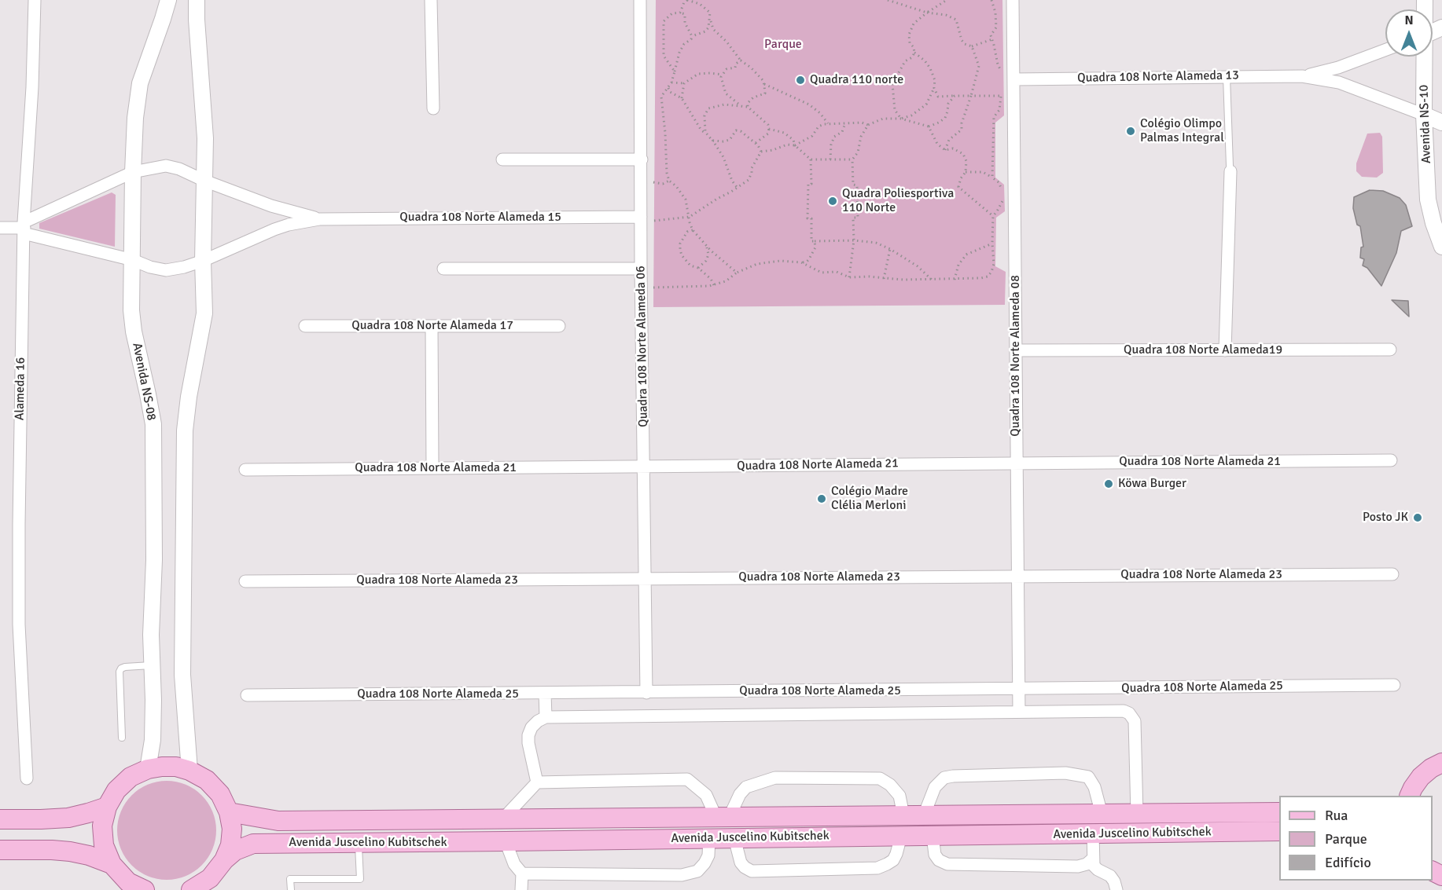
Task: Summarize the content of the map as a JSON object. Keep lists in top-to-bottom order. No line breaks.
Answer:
{"streets":{"main road":["Avenida Juscelino Kubitschek"],"street":["Quadra 108 Norte Alameda 13","Avenida NS-10","Quadra 108 Norte Alameda 15","Quadra 108 Norte Alameda 17","Quadra 108 Norte Alameda 06","Quadra 108 Norte Alameda19","Quadra 108 Norte Alameda 08","Avenida NS-08","Alameda 16","Quadra 108 Norte Alameda 21","Quadra 108 Norte Alameda 23","Quadra 108 Norte Alameda 25"]},"crossings":[["Quadra 108 Norte Alameda 13","Quadra 108 Norte Alameda 08"],["Quadra 108 Norte Alameda 15","Quadra 108 Norte Alameda 06"],["Quadra 108 Norte Alameda 06","Quadra 108 Norte Alameda 21"],["Quadra 108 Norte Alameda 06","Quadra 108 Norte Alameda 23"],["Quadra 108 Norte Alameda 06","Quadra 108 Norte Alameda 25"],["Quadra 108 Norte Alameda19","Quadra 108 Norte Alameda 08"],["Quadra 108 Norte Alameda 08","Quadra 108 Norte Alameda 21"],["Quadra 108 Norte Alameda 08","Quadra 108 Norte Alameda 23"],["Quadra 108 Norte Alameda 08","Quadra 108 Norte Alameda 25"]],"parks":["Parque"],"places":["Quadra 110 norte","Colégio Olimpo Palmas Integral","Quadra Poliesportiva 110 Norte","Köwa Burger","Colégio Madre Clélia Merloni","Posto JK"],"legend":["Rua","Parque","Edifício"],"north":"top"}
